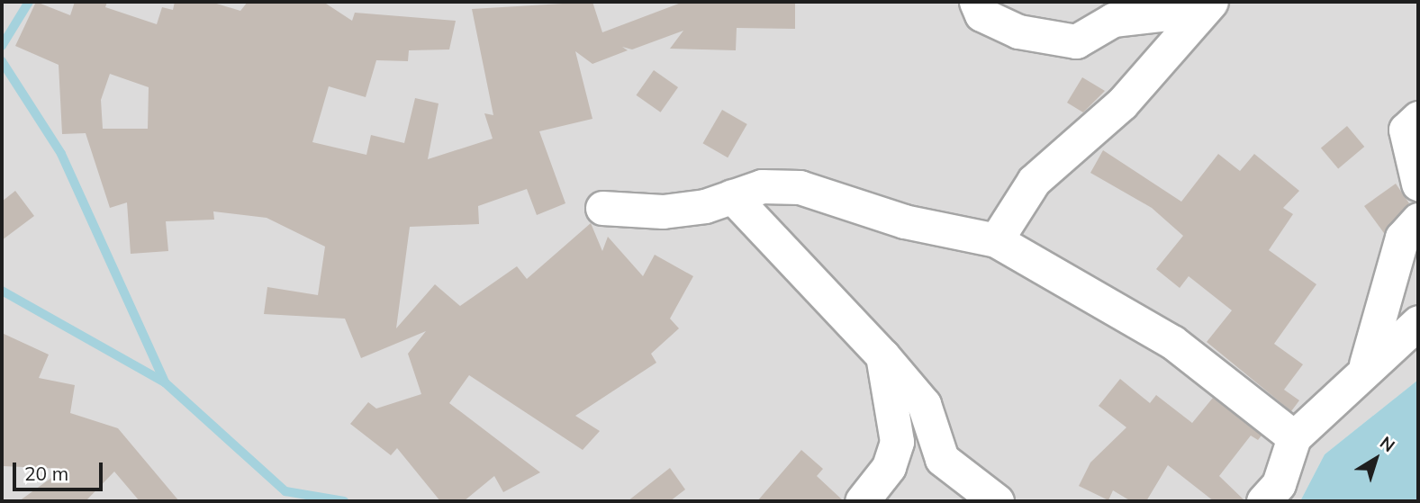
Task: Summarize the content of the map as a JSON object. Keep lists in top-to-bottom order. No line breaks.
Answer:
{"scale_bar":"20 m","north":"top right"}
